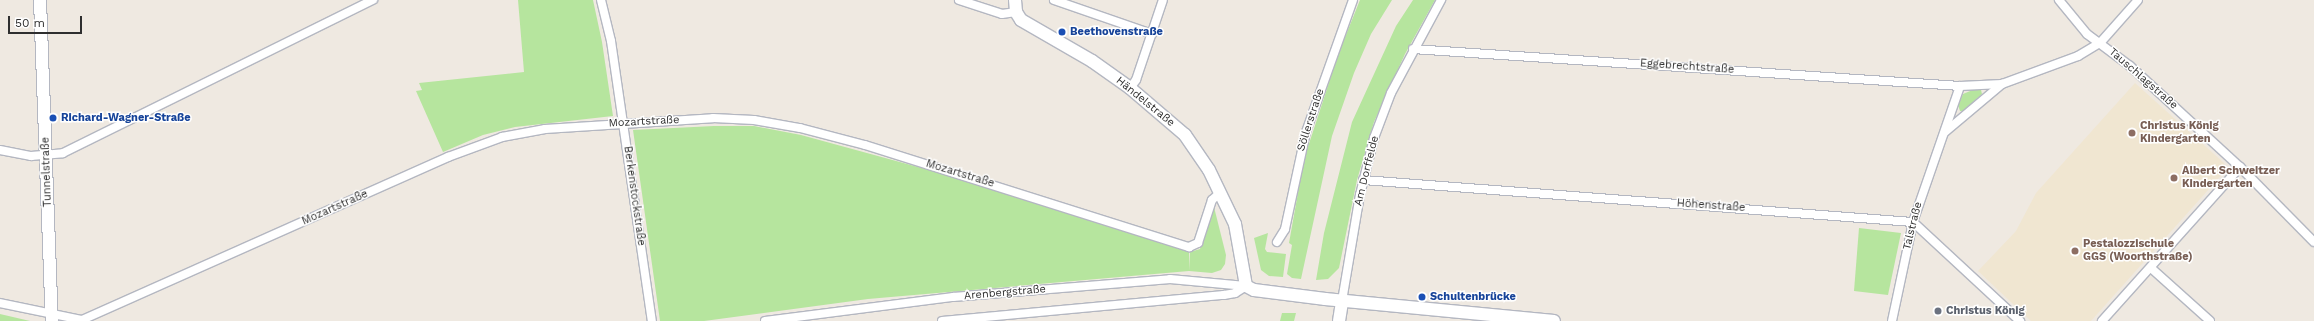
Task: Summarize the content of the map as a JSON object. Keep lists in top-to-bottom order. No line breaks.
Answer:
{"streets":{"street":["Eggebrechtstraße","Tauschlagstraße","Händelstraße","Söllerstraße","Mozartstraße","Am Dorffelde","Tunnelstraße","Berkenstockstraße","Höhenstraße","Talstraße","Arenbergstraße"]},"crossings":[["Eggebrechtstraße","Am Dorffelde"],["Eggebrechtstraße","Talstraße"],["Händelstraße","Mozartstraße"],["Händelstraße","Arenbergstraße"],["Mozartstraße","Tunnelstraße"],["Mozartstraße","Berkenstockstraße"],["Am Dorffelde","Höhenstraße"],["Am Dorffelde","Arenbergstraße"],["Höhenstraße","Talstraße"]],"places":["Beethovenstraße","Richard-Wagner-Straße","Christus König Kindergarten","Albert Schweitzer Kindergarten","Pestalozzischule GGS (Woorthstraße)","Schultenbrücke","Christus König"],"scale_bar":"50 m"}
